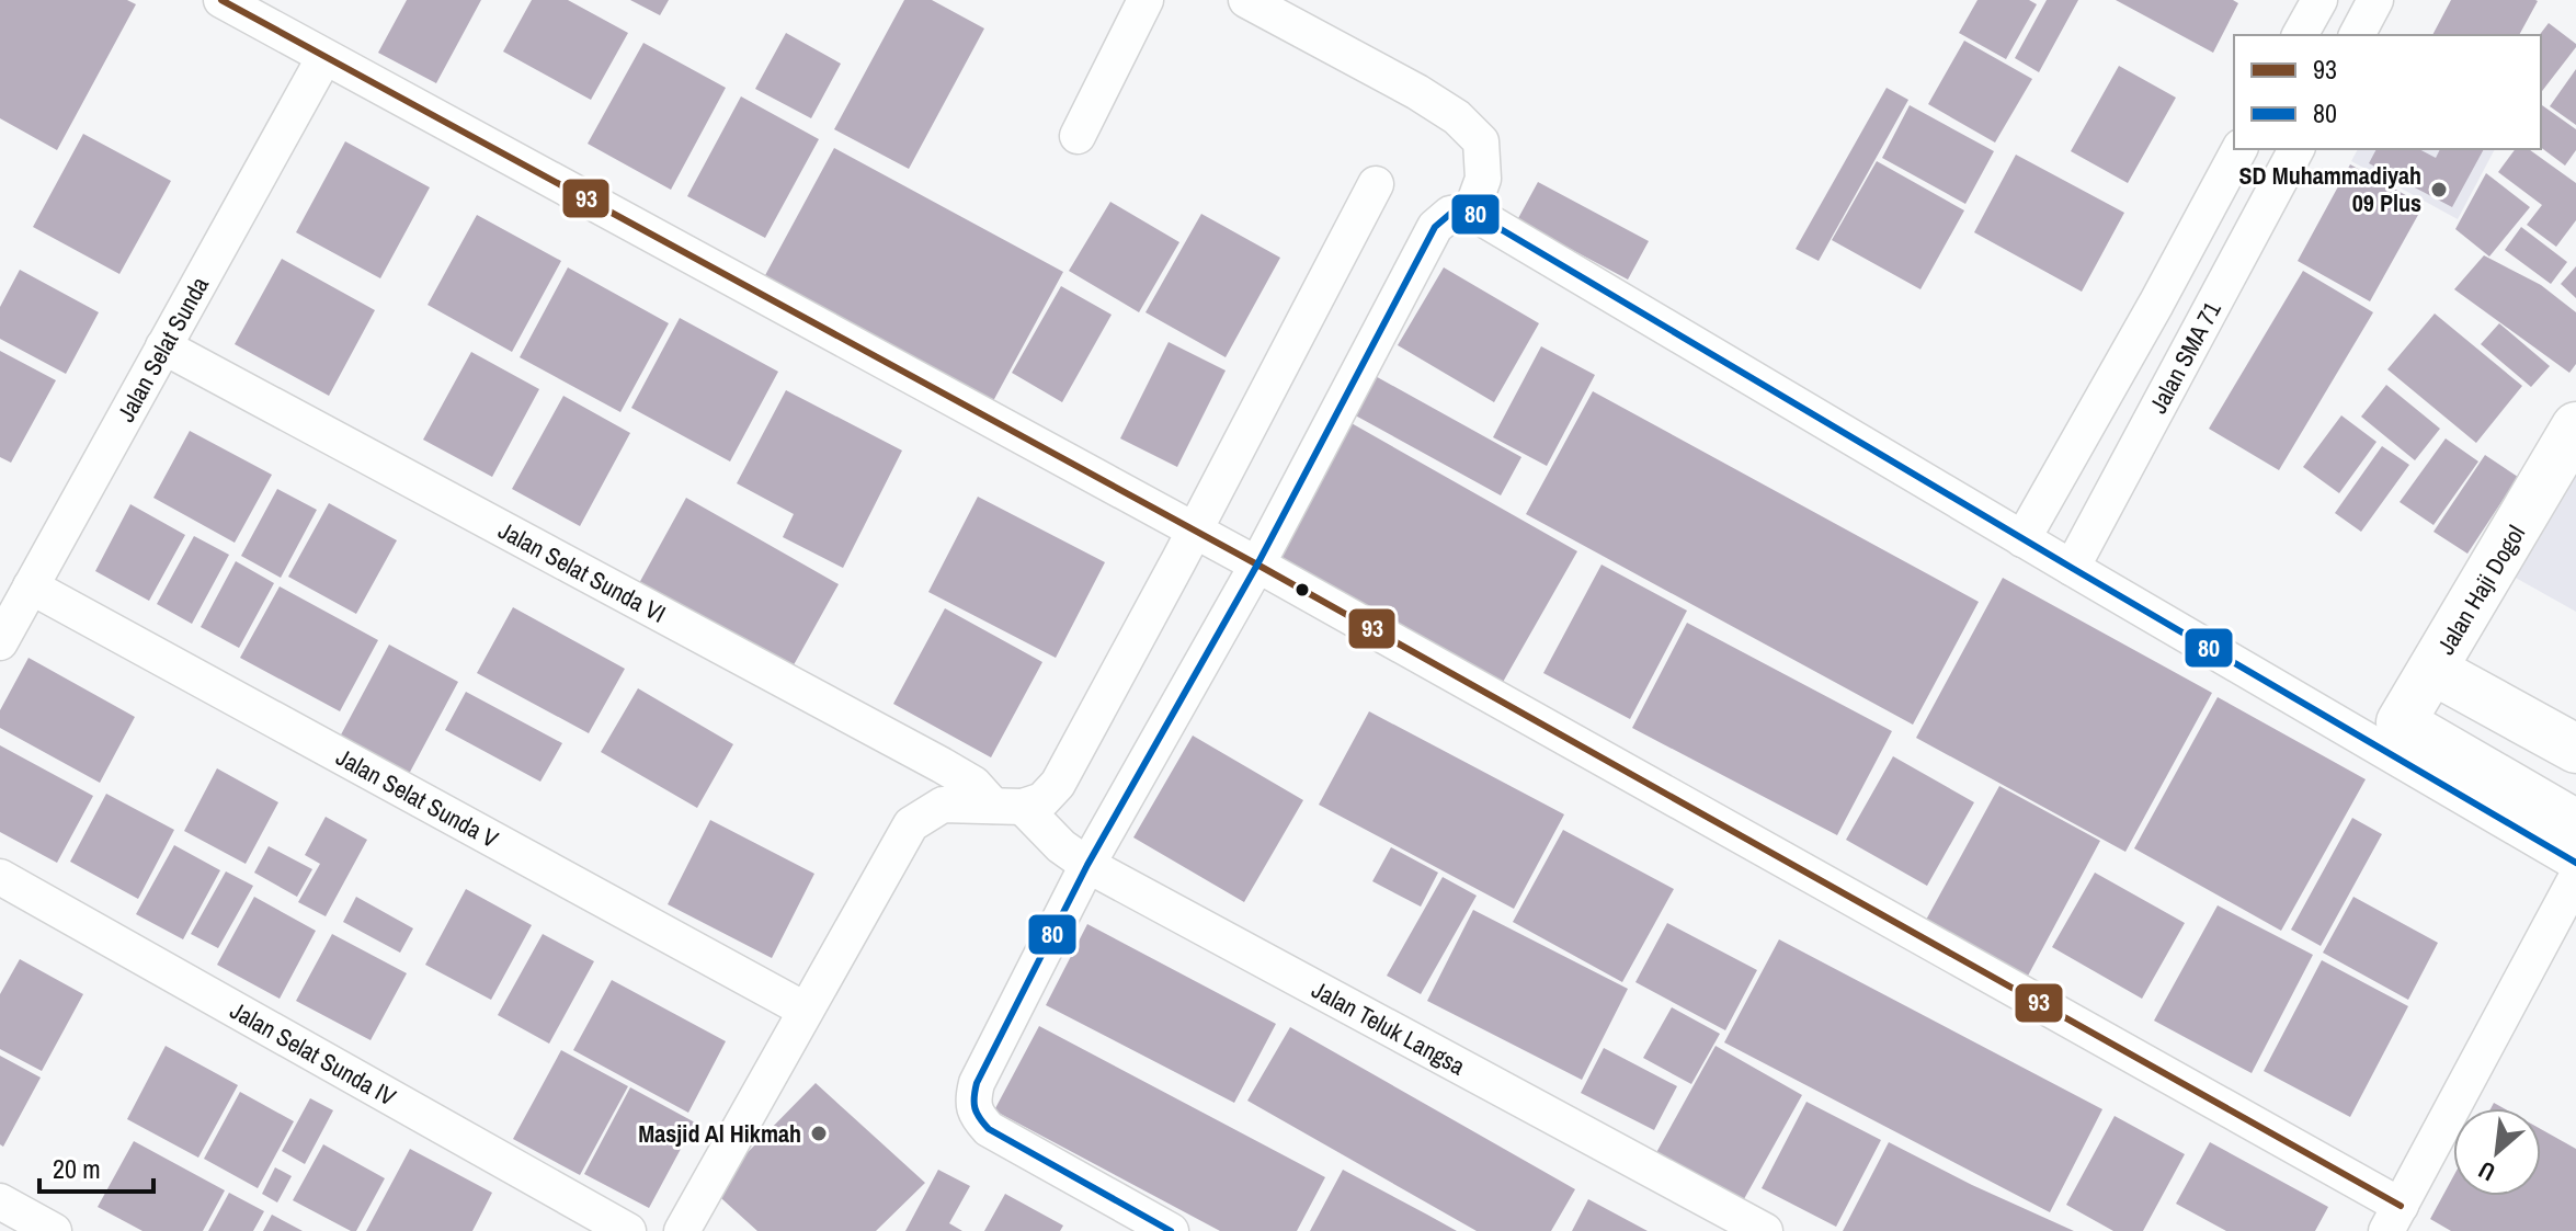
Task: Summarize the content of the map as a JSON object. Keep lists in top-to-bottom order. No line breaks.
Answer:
{"streets":{"street":["Jalan Selat Sunda","Jalan SMA 71","Jalan Selat Sunda VI","Jalan Haji Dogol","Jalan Selat Sunda V","Jalan Teluk Langsa","Jalan Selat Sunda IV"]},"crossings":[["Jalan Selat Sunda","Jalan Selat Sunda VI"],["Jalan Selat Sunda","Jalan Selat Sunda V"],["Jalan Selat Sunda VI","Jalan Teluk Langsa"]],"places":["SD Muhammadiyah 09 Plus","Masjid Al Hikmah"],"lines":["transit line 93","transit line 80"],"legend":["93","80"],"scale_bar":"20 m","north":"bottom left"}
